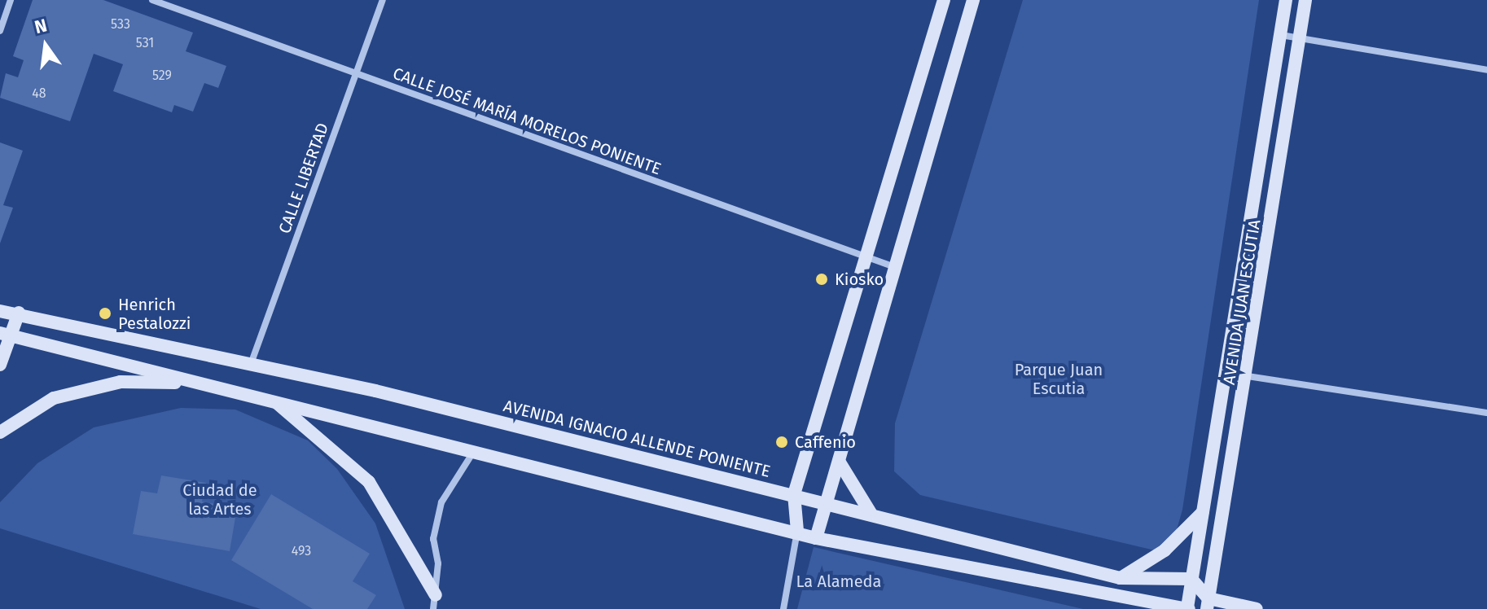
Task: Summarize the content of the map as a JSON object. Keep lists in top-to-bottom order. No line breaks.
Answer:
{"streets":{"main road":["AVENIDA JUAN ESCUTIA","AVENIDA IGNACIO ALLENDE PONIENTE"],"street":["CALLE JOSÉ MARÍA MORELOS PONIENTE","CALLE LIBERTAD"]},"crossings":[["CALLE JOSÉ MARÍA MORELOS PONIENTE","CALLE LIBERTAD"],["CALLE LIBERTAD","AVENIDA IGNACIO ALLENDE PONIENTE"],["AVENIDA JUAN ESCUTIA","AVENIDA IGNACIO ALLENDE PONIENTE"]],"parks":["Parque Juan Escutia","Ciudad de las Artes","La Alameda"],"places":["Kiosko","Henrich Pestalozzi","Caffenio"],"house_numbers":["533","531","529","48","493"],"north":"top"}
